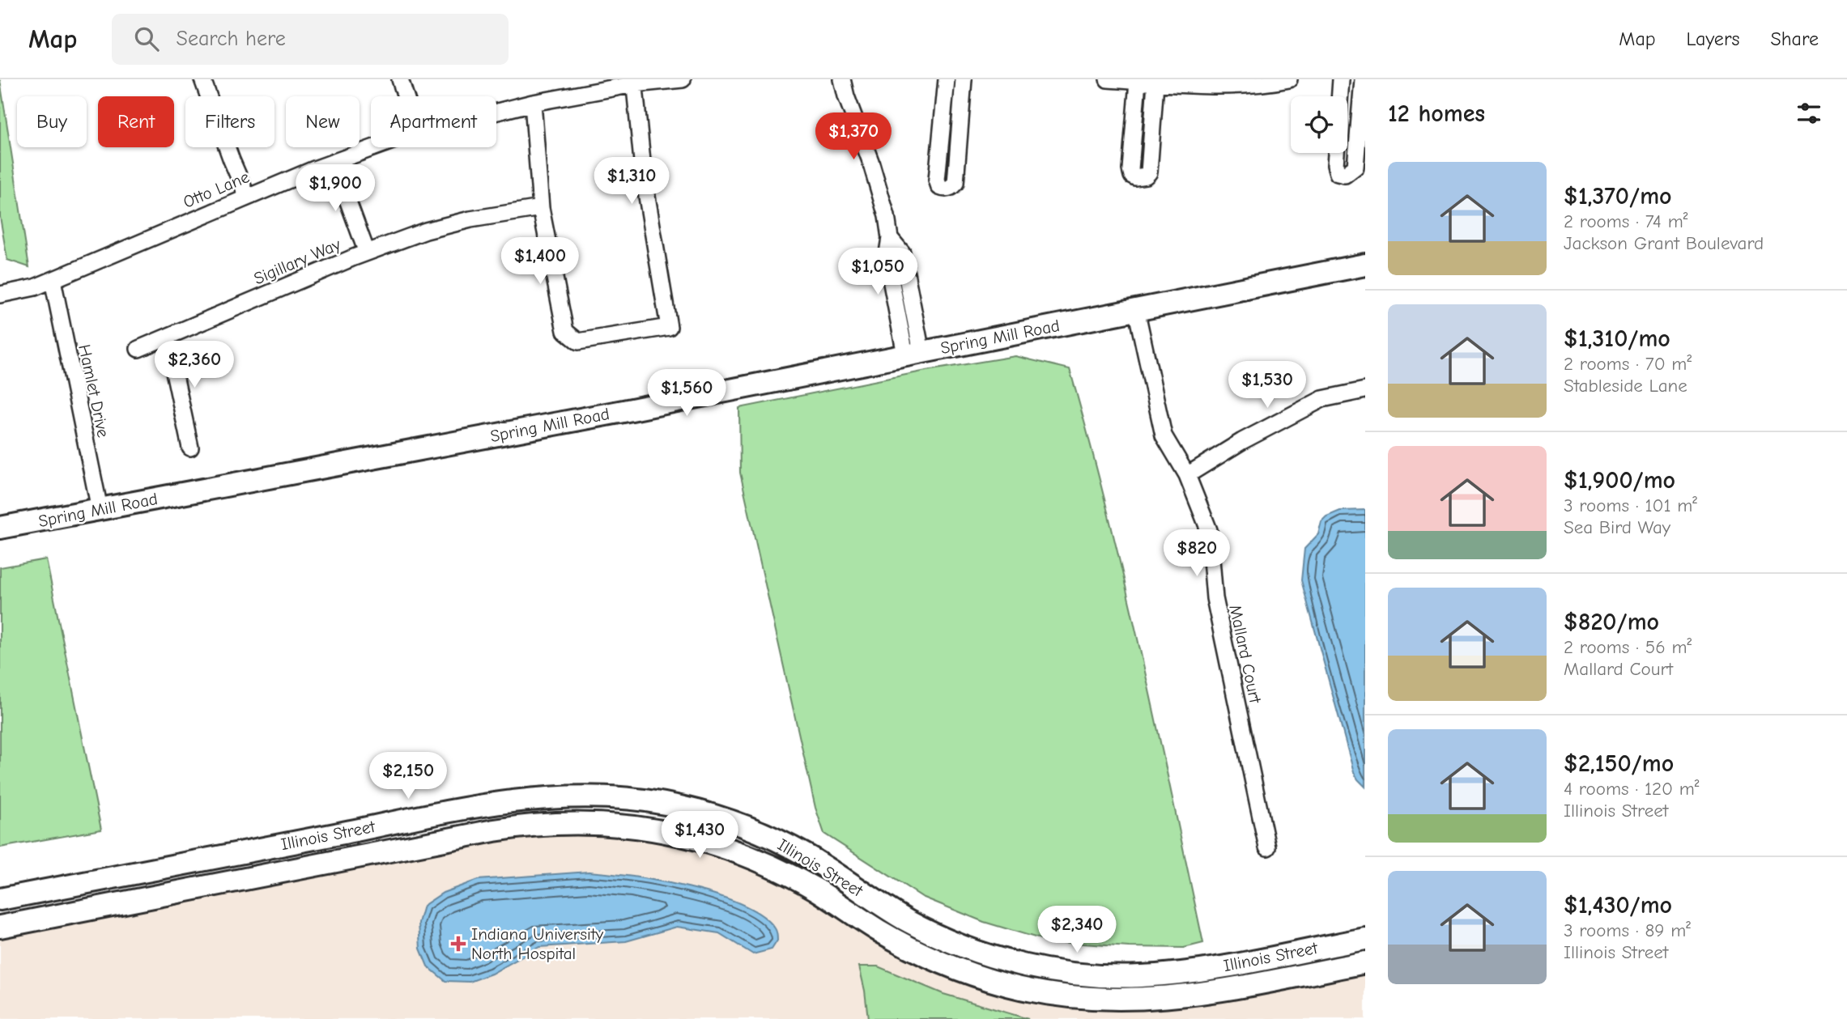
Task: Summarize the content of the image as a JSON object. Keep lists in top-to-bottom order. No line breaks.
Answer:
{"streets":{"street":["Otto Lane","Sigillary Way","Spring Mill Road","Hamlet Drive","Mallard Court","Illinois Street"]},"crossings":[["Otto Lane","Hamlet Drive"],["Spring Mill Road","Hamlet Drive"],["Spring Mill Road","Mallard Court"]],"places":{"health":["Indiana University North Hospital"]},"page":{"header":"Map","search":"Search here","nav":["Map","Layers","Share"],"heading":"12 homes","chip":["Buy","Rent","Filters","New","Apartment"],"price":["$1,370","$1,310","$1,900","$1,400","$1,050","$2,360","$1,530","$1,560","$820","$2,150","$1,430","$2,340"],"list":[{"name":"$1,370/mo","note":"2 rooms · 74 m² · Jackson Grant Boulevard"},{"name":"$1,310/mo","note":"2 rooms · 70 m² · Stableside Lane"},{"name":"$1,900/mo","note":"3 rooms · 101 m² · Sea Bird Way"},{"name":"$820/mo","note":"2 rooms · 56 m² · Mallard Court"},{"name":"$2,150/mo","note":"4 rooms · 120 m² · Illinois Street"},{"name":"$1,430/mo","note":"3 rooms · 89 m² · Illinois Street"}]}}
